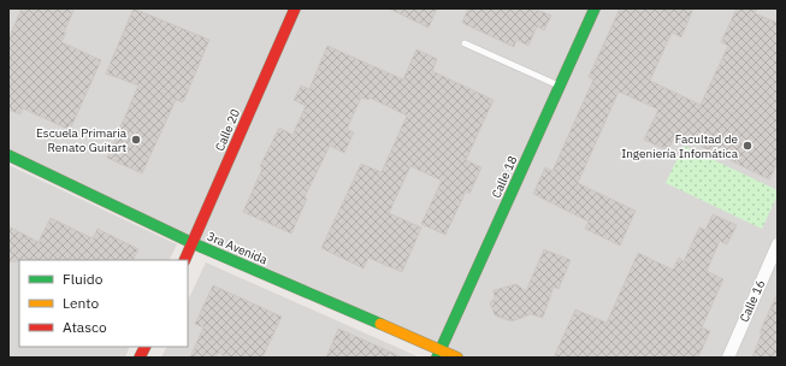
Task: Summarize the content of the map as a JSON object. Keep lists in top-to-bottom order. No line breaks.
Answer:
{"streets":{"street":["Calle 20","Calle 18","3ra Avenida","Calle 16"]},"crossings":[["Calle 20","3ra Avenida"],["Calle 18","3ra Avenida"]],"places":["Escuela Primaria Renato Guitart","Facultad de Ingeniería Infomática"],"legend":["Fluido","Lento","Atasco"]}
